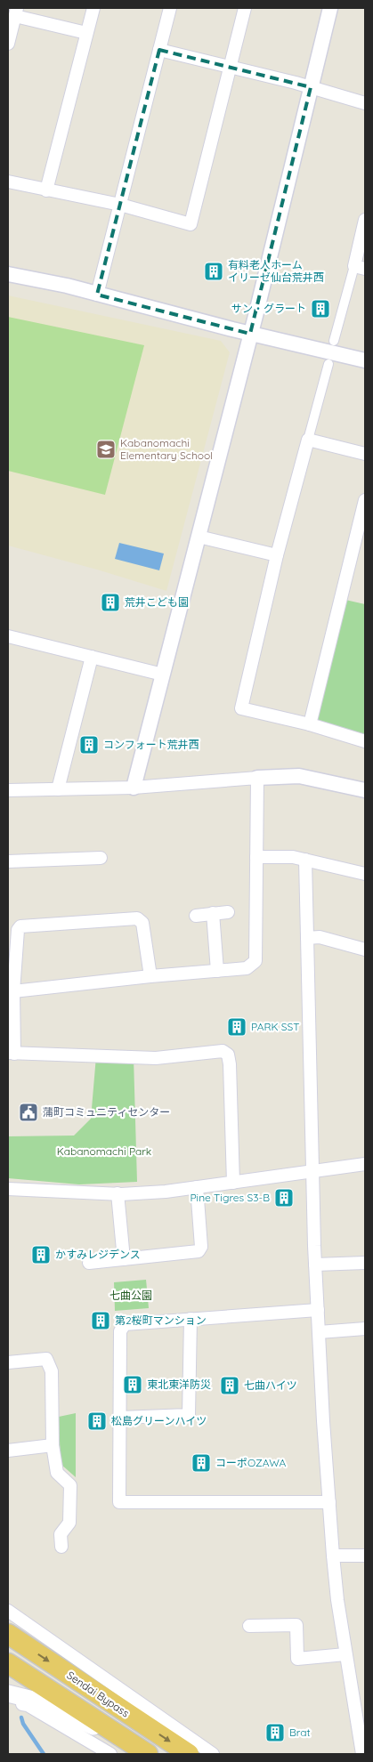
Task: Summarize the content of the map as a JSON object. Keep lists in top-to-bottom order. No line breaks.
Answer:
{"streets":{"highway":["Sendai Bypass"]},"parks":["Kabanomachi Park","七曲公園"],"places":{"building":["有料老人ホーム イリーゼ仙台荒井西","サン・グラート","荒井こども園","コンフォート荒井西","PARK SST","Pine Tigres S3-B","かすみレジデンス","第2桜町マンション","東北東洋防災","七曲ハイツ","松島グリーンハイツ","コーポOZAWA","Brat"],"school or university":["Kabanomachi Elementary School"],"public building":["蒲町コミュニティセンター"]}}
